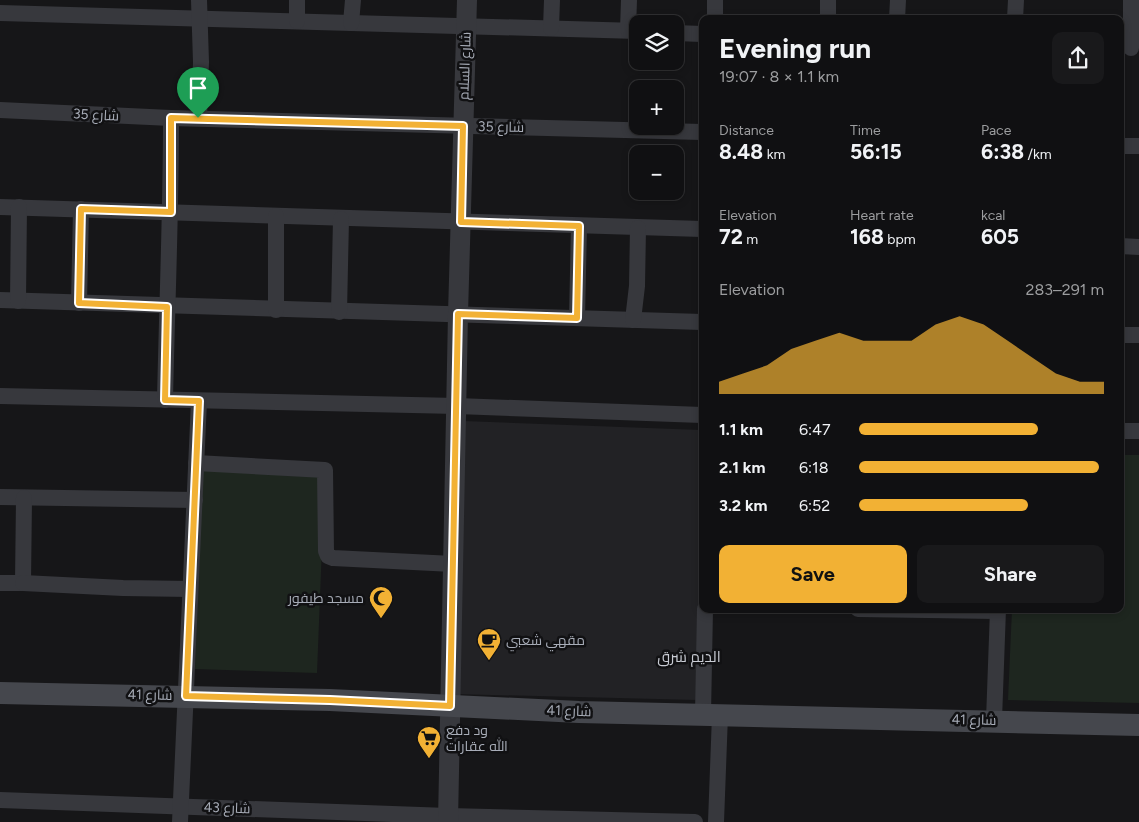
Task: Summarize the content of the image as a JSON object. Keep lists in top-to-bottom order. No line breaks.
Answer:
{"streets":{"main road":["شارع 41"],"street":["شارع السلام","شارع 35","شارع 43"]},"crossings":[["شارع السلام","شارع 35"],["شارع السلام","شارع 41"],["شارع السلام","شارع 43"]],"districts":["الديم شرق"],"places":{"mosque":["مسجد طيفور"],"cafe":["مقهي شعبي"],"supermarket":["ود دفع الله عقارات"]},"page":{"map_buttons":["+","−"],"heading":["Evening run","19:07 · 8 × 1.1 km"],"stats":[["Distance","8.48 km"],["Time","56:15"],["Pace","6:38 /km"],["Elevation","72 m"],["Heart rate","168 bpm"],["kcal","605"]],"chart":["Elevation","283–291 m"],"list":[{"name":"1.1 km","note":"6:47"},{"name":"2.1 km","note":"6:18"},{"name":"3.2 km","note":"6:52"}],"buttons":["Save","Share"]}}
